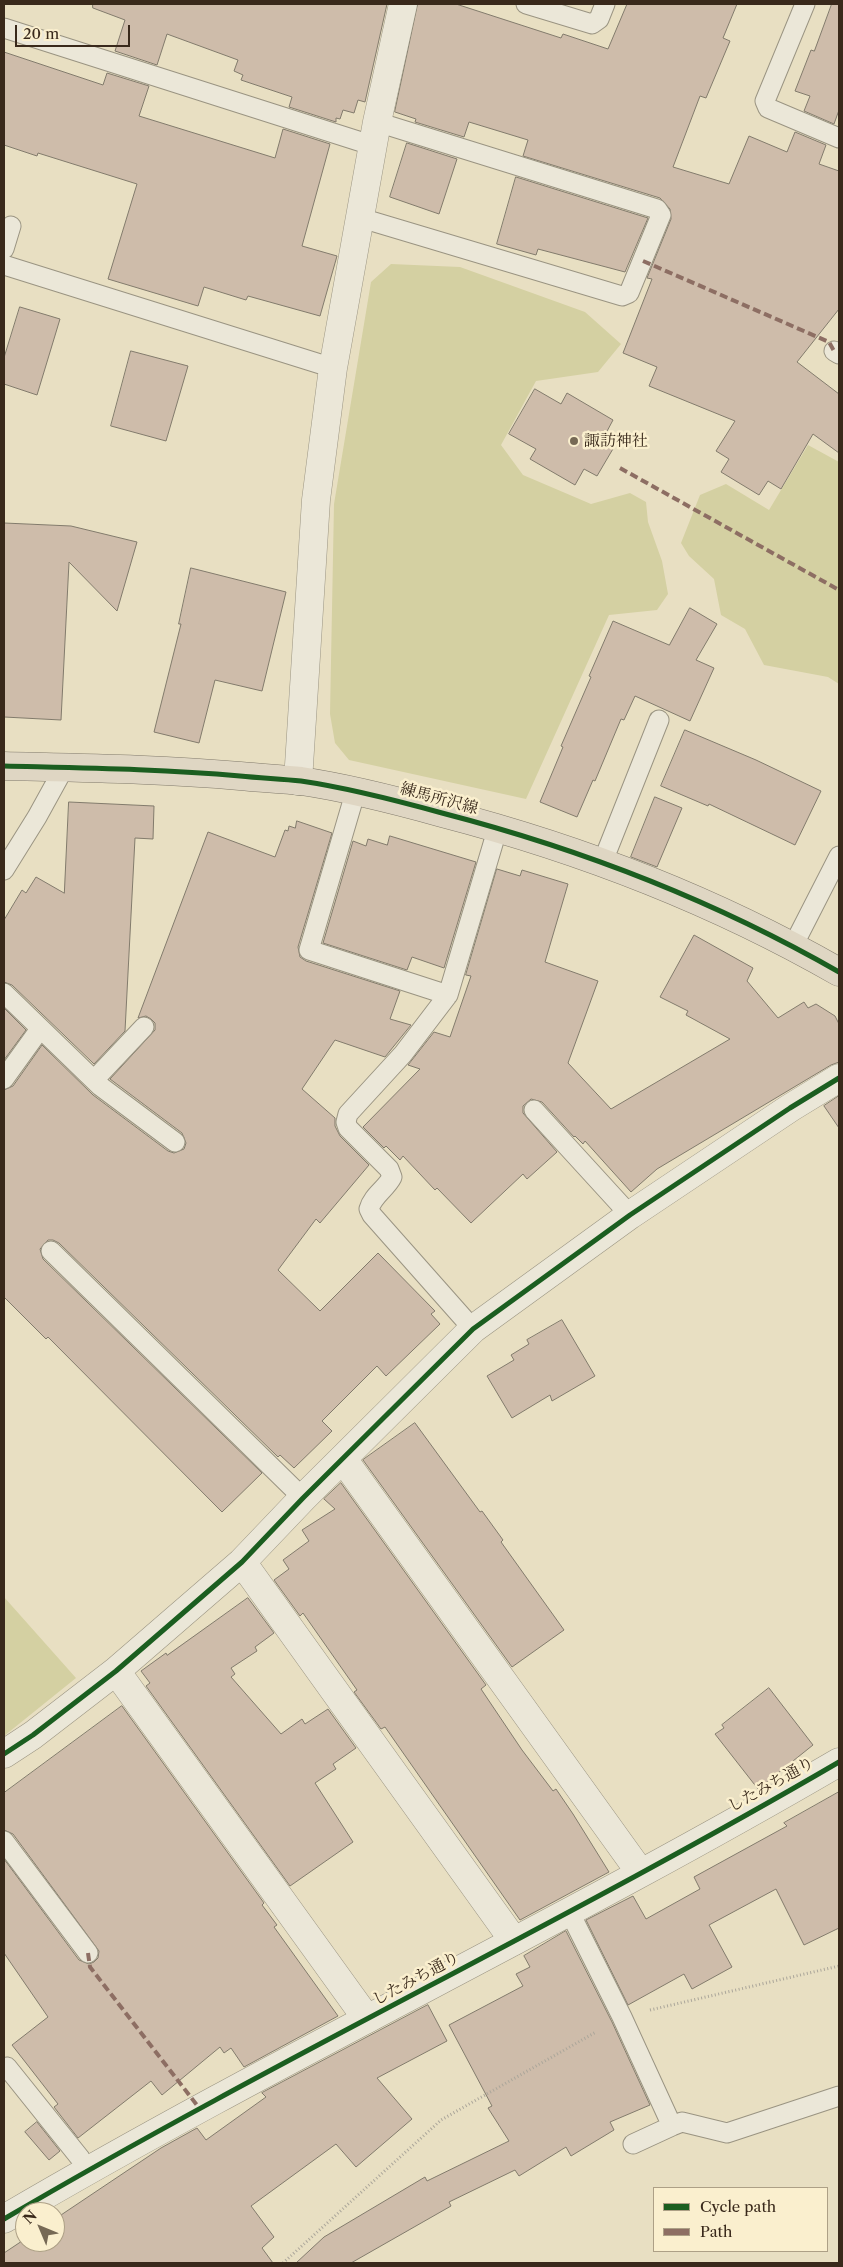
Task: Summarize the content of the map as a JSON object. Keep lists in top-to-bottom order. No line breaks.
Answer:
{"streets":{"main road":["練馬所沢線"],"street":["したみち通り"]},"places":["諏訪神社"],"legend":["Cycle path","Path"],"scale_bar":"20 m","north":"top left"}
